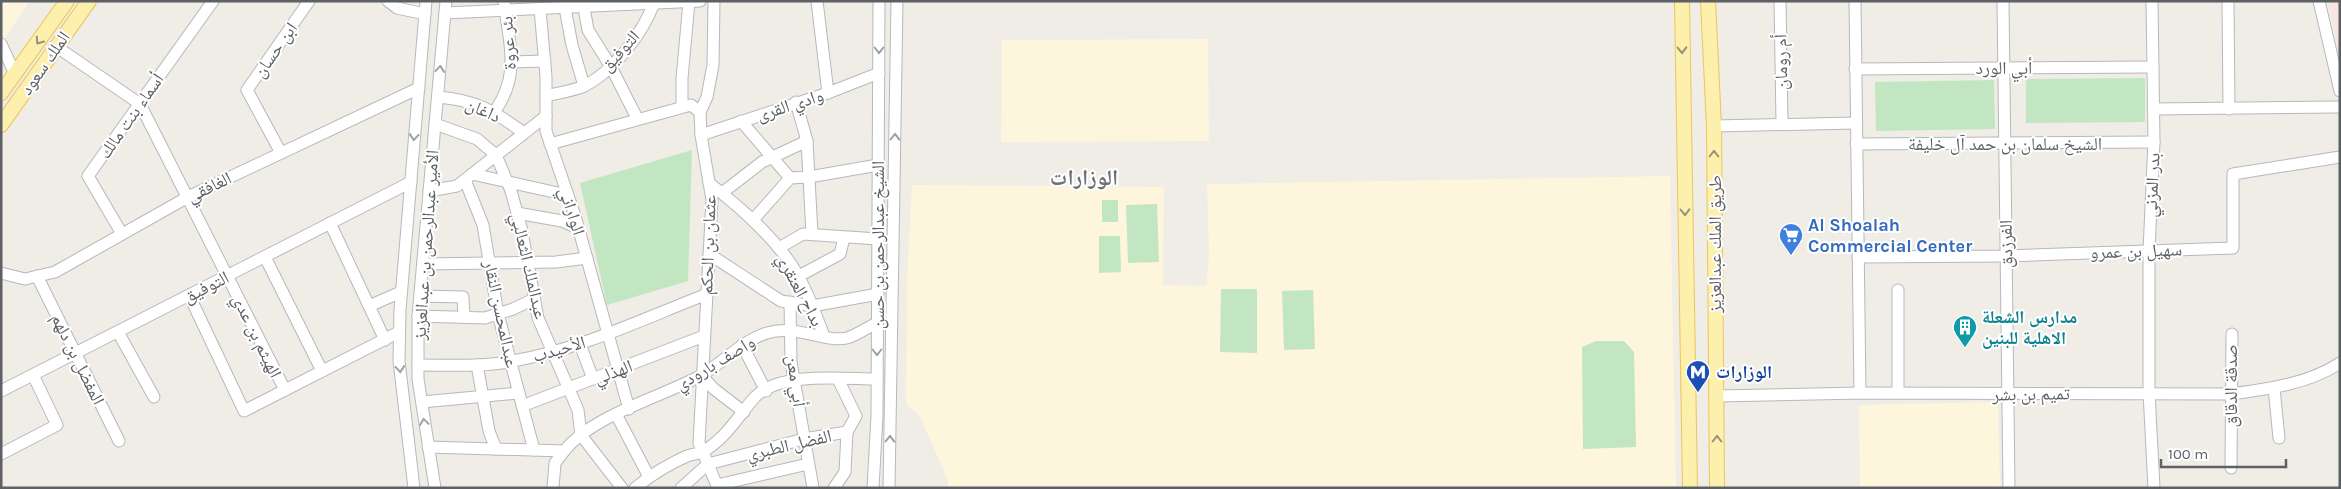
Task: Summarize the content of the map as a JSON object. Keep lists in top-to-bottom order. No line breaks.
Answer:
{"streets":{"main road":["الملك سعود","طريق الملك عبدالعزيز"],"street":["بئر عروة","ابن حسان","التوفيق","أم رومان","أبي الورد","وادي القرى","داغان","أسماء بنت مالك","الشيخ سلمان بن حمد آل خليفة","بدر المزني","الغافقي","الواراني","الفرزدق","الأمير عبدالرحمن بن عبدالعزيز","عثمان بن الحكم","الشيخ عبدالرحمن بن حسن","سهيل بن عمرو","عبدالملك الثعالبي","بداح العنقري","عبدالمحسن النقار","الهيثم بن عدي","الأحيدب","المفضل بن دلهم","واصف بارودي","الهذلي","أبي معن","صدقة الدقاق","تميم بن بشر","الفضل الطبري"]},"crossings":[["بئر عروة","داغان"],["ابن حسان","الغافقي"],["التوفيق","الواراني"],["التوفيق","الأمير عبدالرحمن بن عبدالعزيز"],["التوفيق","الهيثم بن عدي"],["التوفيق","المفضل بن دلهم"],["الملك سعود","الهيثم بن عدي"],["أبي الورد","بدر المزني"],["أبي الورد","الفرزدق"],["وادي القرى","عثمان بن الحكم"],["وادي القرى","الشيخ عبدالرحمن بن حسن"],["داغان","الأمير عبدالرحمن بن عبدالعزيز"],["أسماء بنت مالك","الغافقي"],["أسماء بنت مالك","الهيثم بن عدي"],["الشيخ سلمان بن حمد آل خليفة","بدر المزني"],["الشيخ سلمان بن حمد آل خليفة","الفرزدق"],["بدر المزني","سهيل بن عمرو"],["بدر المزني","تميم بن بشر"],["الغافقي","الأمير عبدالرحمن بن عبدالعزيز"],["الغافقي","الهيثم بن عدي"],["الغافقي","المفضل بن دلهم"],["الواراني","الأحيدب"],["الواراني","واصف بارودي"],["الواراني","الهذلي"],["طريق الملك عبدالعزيز","تميم بن بشر"],["الفرزدق","سهيل بن عمرو"],["الفرزدق","تميم بن بشر"],["الأمير عبدالرحمن بن عبدالعزيز","عبدالملك الثعالبي"],["الأمير عبدالرحمن بن عبدالعزيز","الأحيدب"],["عثمان بن الحكم","بداح العنقري"],["عثمان بن الحكم","الأحيدب"],["عثمان بن الحكم","واصف بارودي"],["عثمان بن الحكم","الهذلي"],["عثمان بن الحكم","الفضل الطبري"],["الشيخ عبدالرحمن بن حسن","واصف بارودي"],["عبدالملك الثعالبي","الأحيدب"],["عبدالملك الثعالبي","واصف بارودي"],["عبدالملك الثعالبي","الهذلي"],["بداح العنقري","واصف بارودي"],["عبدالمحسن النقار","الأحيدب"],["عبدالمحسن النقار","الهذلي"],["واصف بارودي","أبي معن"],["أبي معن","الفضل الطبري"],["صدقة الدقاق","تميم بن بشر"]],"districts":["الوزارات"],"places":{"supermarket":["Al Shoalah Commercial Center"],"building":["مدارس الشعلة الاهلية للبنين"],"metro station":["الوزارات"]},"scale_bar":"100 m"}
